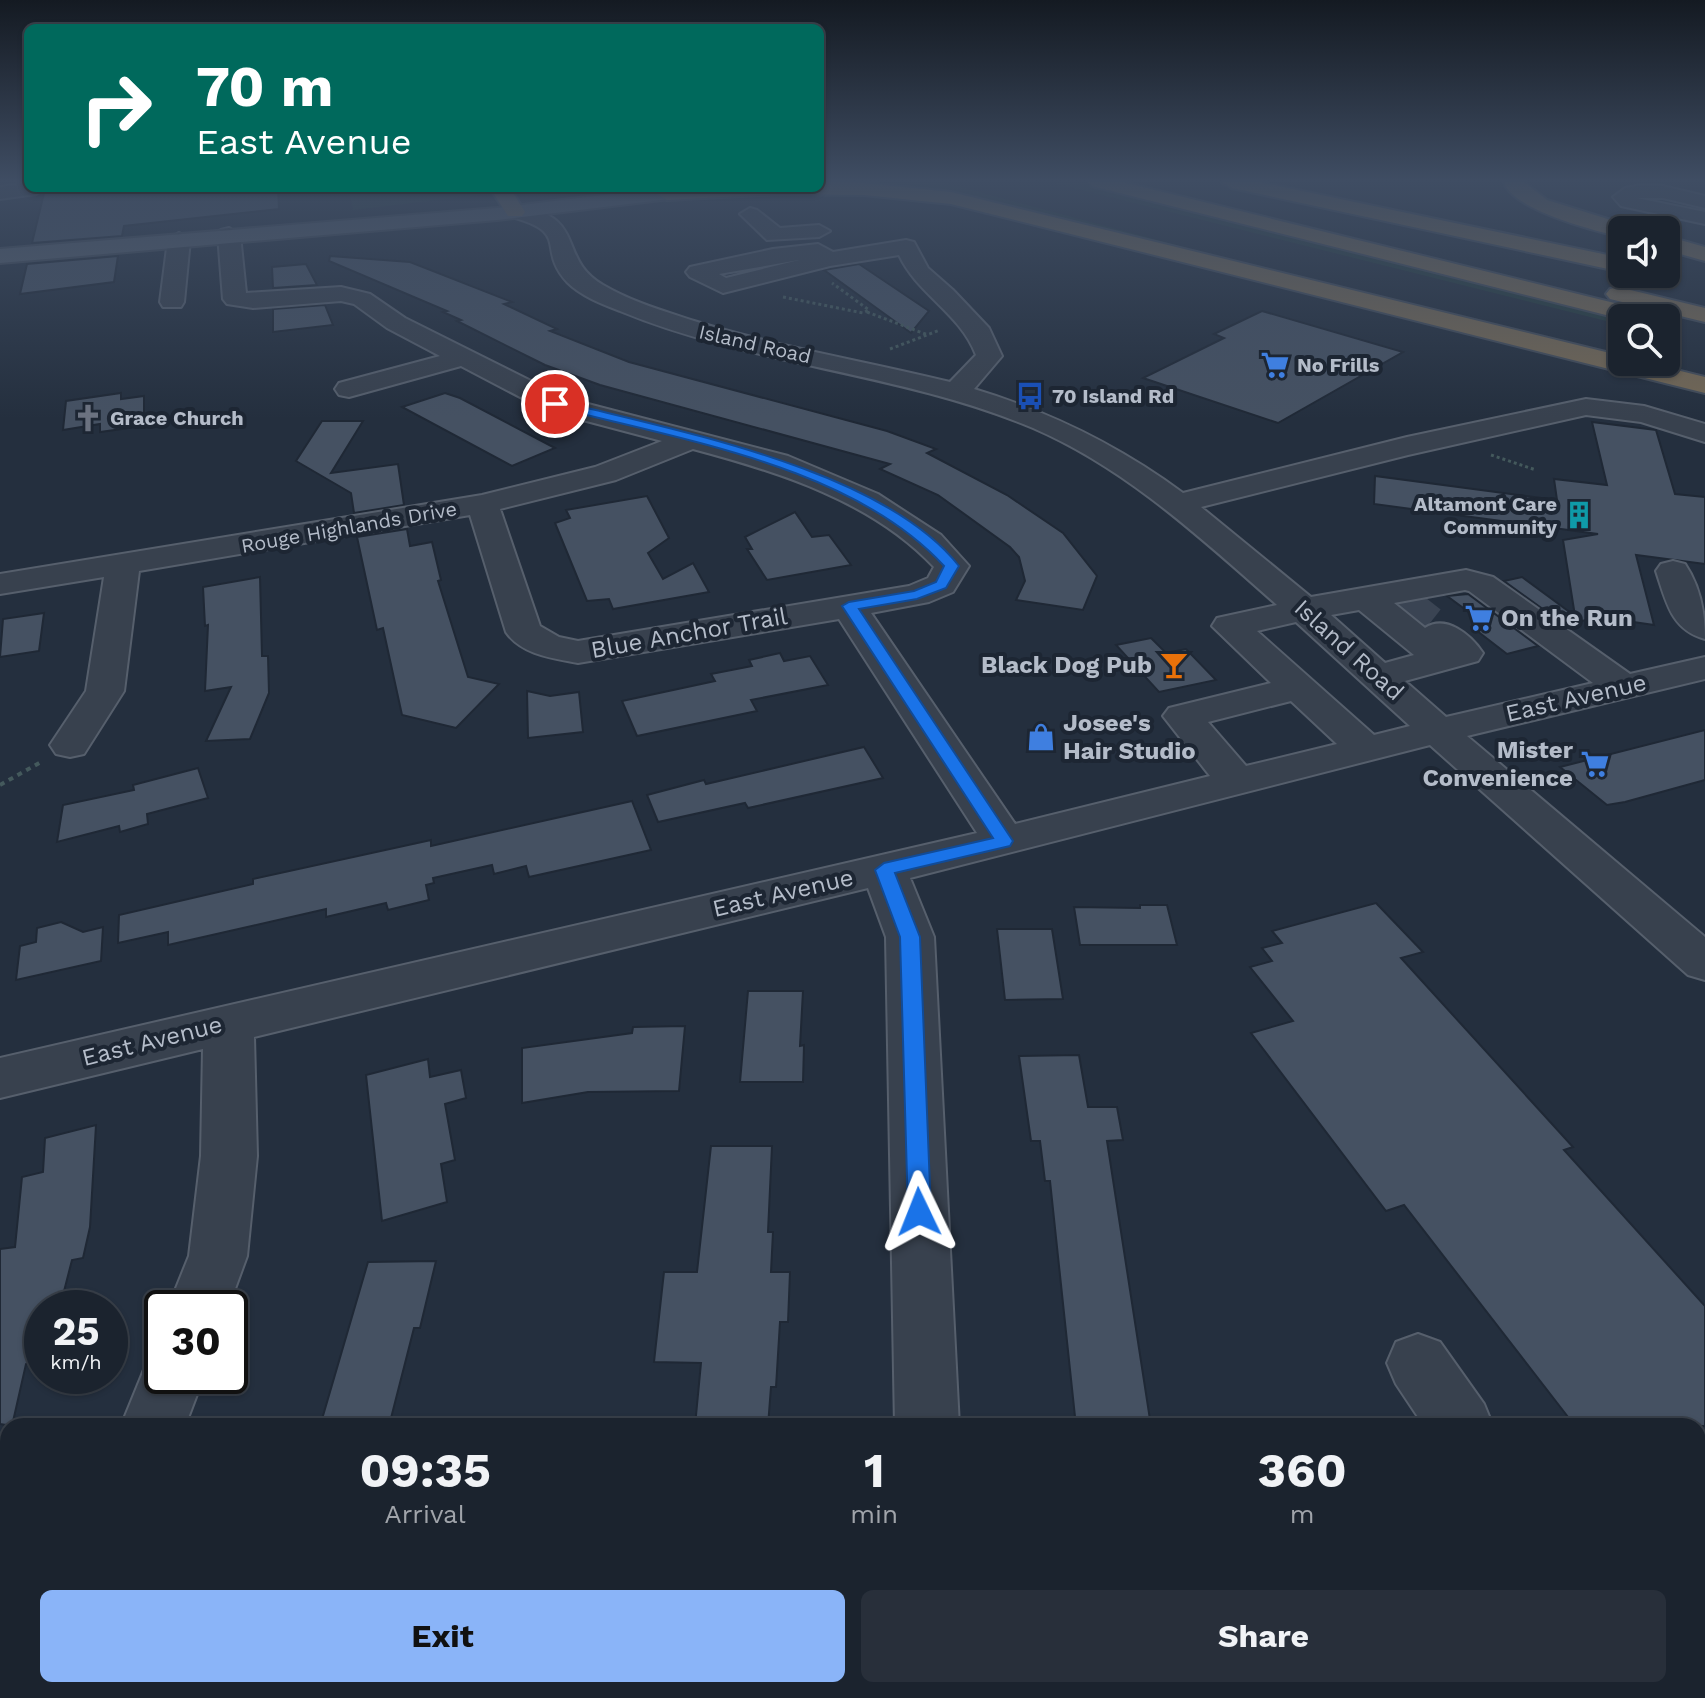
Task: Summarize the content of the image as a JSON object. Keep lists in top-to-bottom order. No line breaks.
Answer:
{"streets":{"street":["Island Road","Rouge Highlands Drive","Blue Anchor Trail","East Avenue"]},"crossings":[["Island Road","East Avenue"],["Rouge Highlands Drive","Blue Anchor Trail"]],"places":{"supermarket":["No Frills","On the Run","Mister Convenience"],"bus stop":["70 Island Rd"],"church":["Grace Church"],"building":["Altamont Care Community"],"bar":["Black Dog Pub"],"shop":["Josee's Hair Studio"]},"page":{"turn":["70 m","East Avenue"],"speed":"25 km/h","limit":"30","eta":["09:35","Arrival","1","min","360","m"],"buttons":["Exit","Share"]}}
